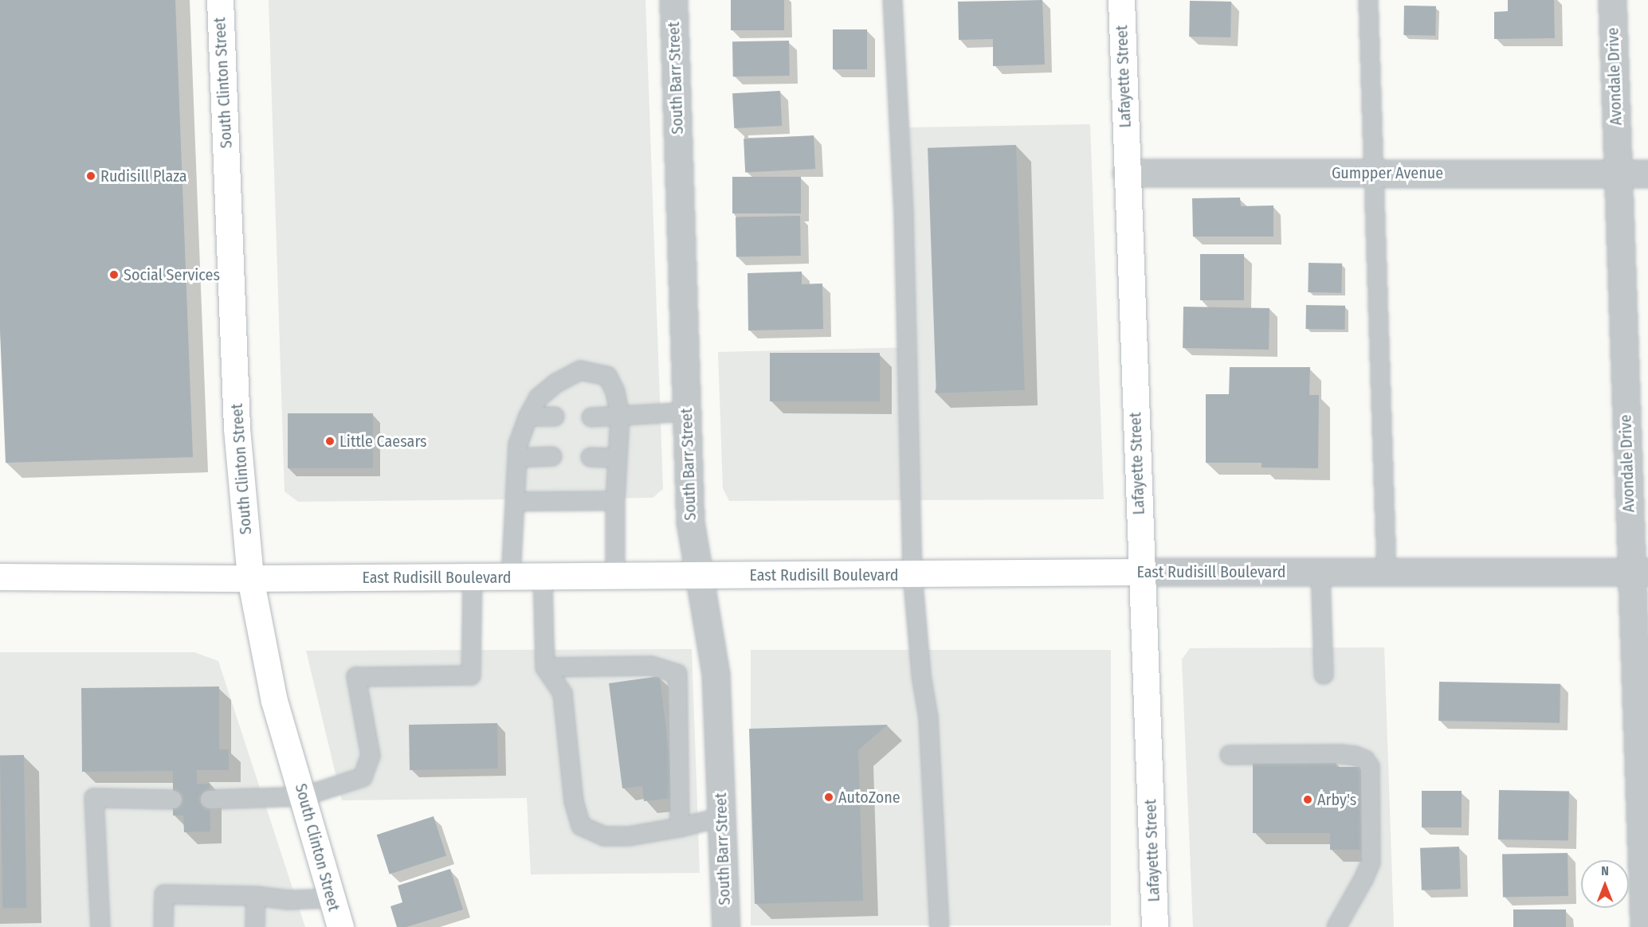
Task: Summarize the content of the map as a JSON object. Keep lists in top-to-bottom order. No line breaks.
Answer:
{"streets":{"main road":["Lafayette Street","South Clinton Street","East Rudisill Boulevard"],"street":["Avondale Drive","South Barr Street","Gumpper Avenue"]},"crossings":[["Lafayette Street","Gumpper Avenue"],["Lafayette Street","East Rudisill Boulevard"],["Avondale Drive","Gumpper Avenue"],["Avondale Drive","East Rudisill Boulevard"],["South Barr Street","East Rudisill Boulevard"],["South Clinton Street","East Rudisill Boulevard"]],"places":["Rudisill Plaza","Social Services","Little Caesars","AutoZone","Arby's"],"north":"top"}
